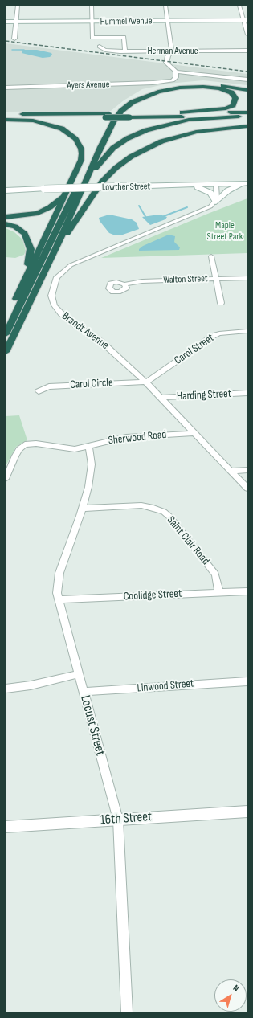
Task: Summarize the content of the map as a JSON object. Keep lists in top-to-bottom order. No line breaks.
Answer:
{"streets":{"main road":["Hummel Avenue","Lowther Street"],"street":["Herman Avenue","Ayers Avenue","Walton Street","Brandt Avenue","Carol Street","Carol Circle","Harding Street","Sherwood Road","Saint Clair Road","Coolidge Street","Linwood Street","Locust Street","16th Street"]},"crossings":[["Brandt Avenue","Carol Street"],["Brandt Avenue","Carol Circle"],["Brandt Avenue","Harding Street"],["Brandt Avenue","Sherwood Road"],["Carol Street","Carol Circle"],["Sherwood Road","Locust Street"],["Saint Clair Road","Coolidge Street"],["Saint Clair Road","Locust Street"],["Coolidge Street","Locust Street"],["Linwood Street","Locust Street"],["Locust Street","16th Street"]],"parks":["Maple Street Park"],"north":"top right"}
